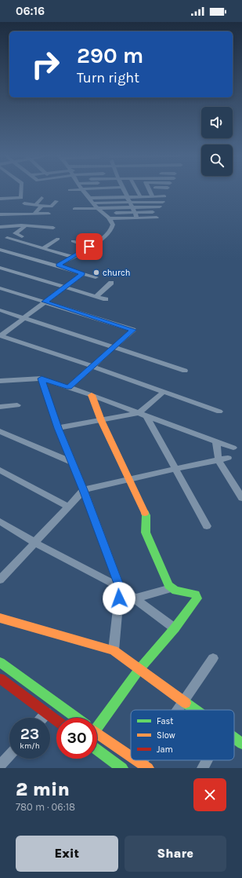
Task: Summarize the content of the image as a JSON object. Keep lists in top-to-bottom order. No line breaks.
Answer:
{"places":["church"],"legend":["Fast","Slow","Jam"],"page":{"status":"06:16","turn":["290 m","Turn right"],"speed":"23 km/h","limit":"30","heading":["2 min","780 m · 06:18"],"buttons":["Exit","Share"]}}
